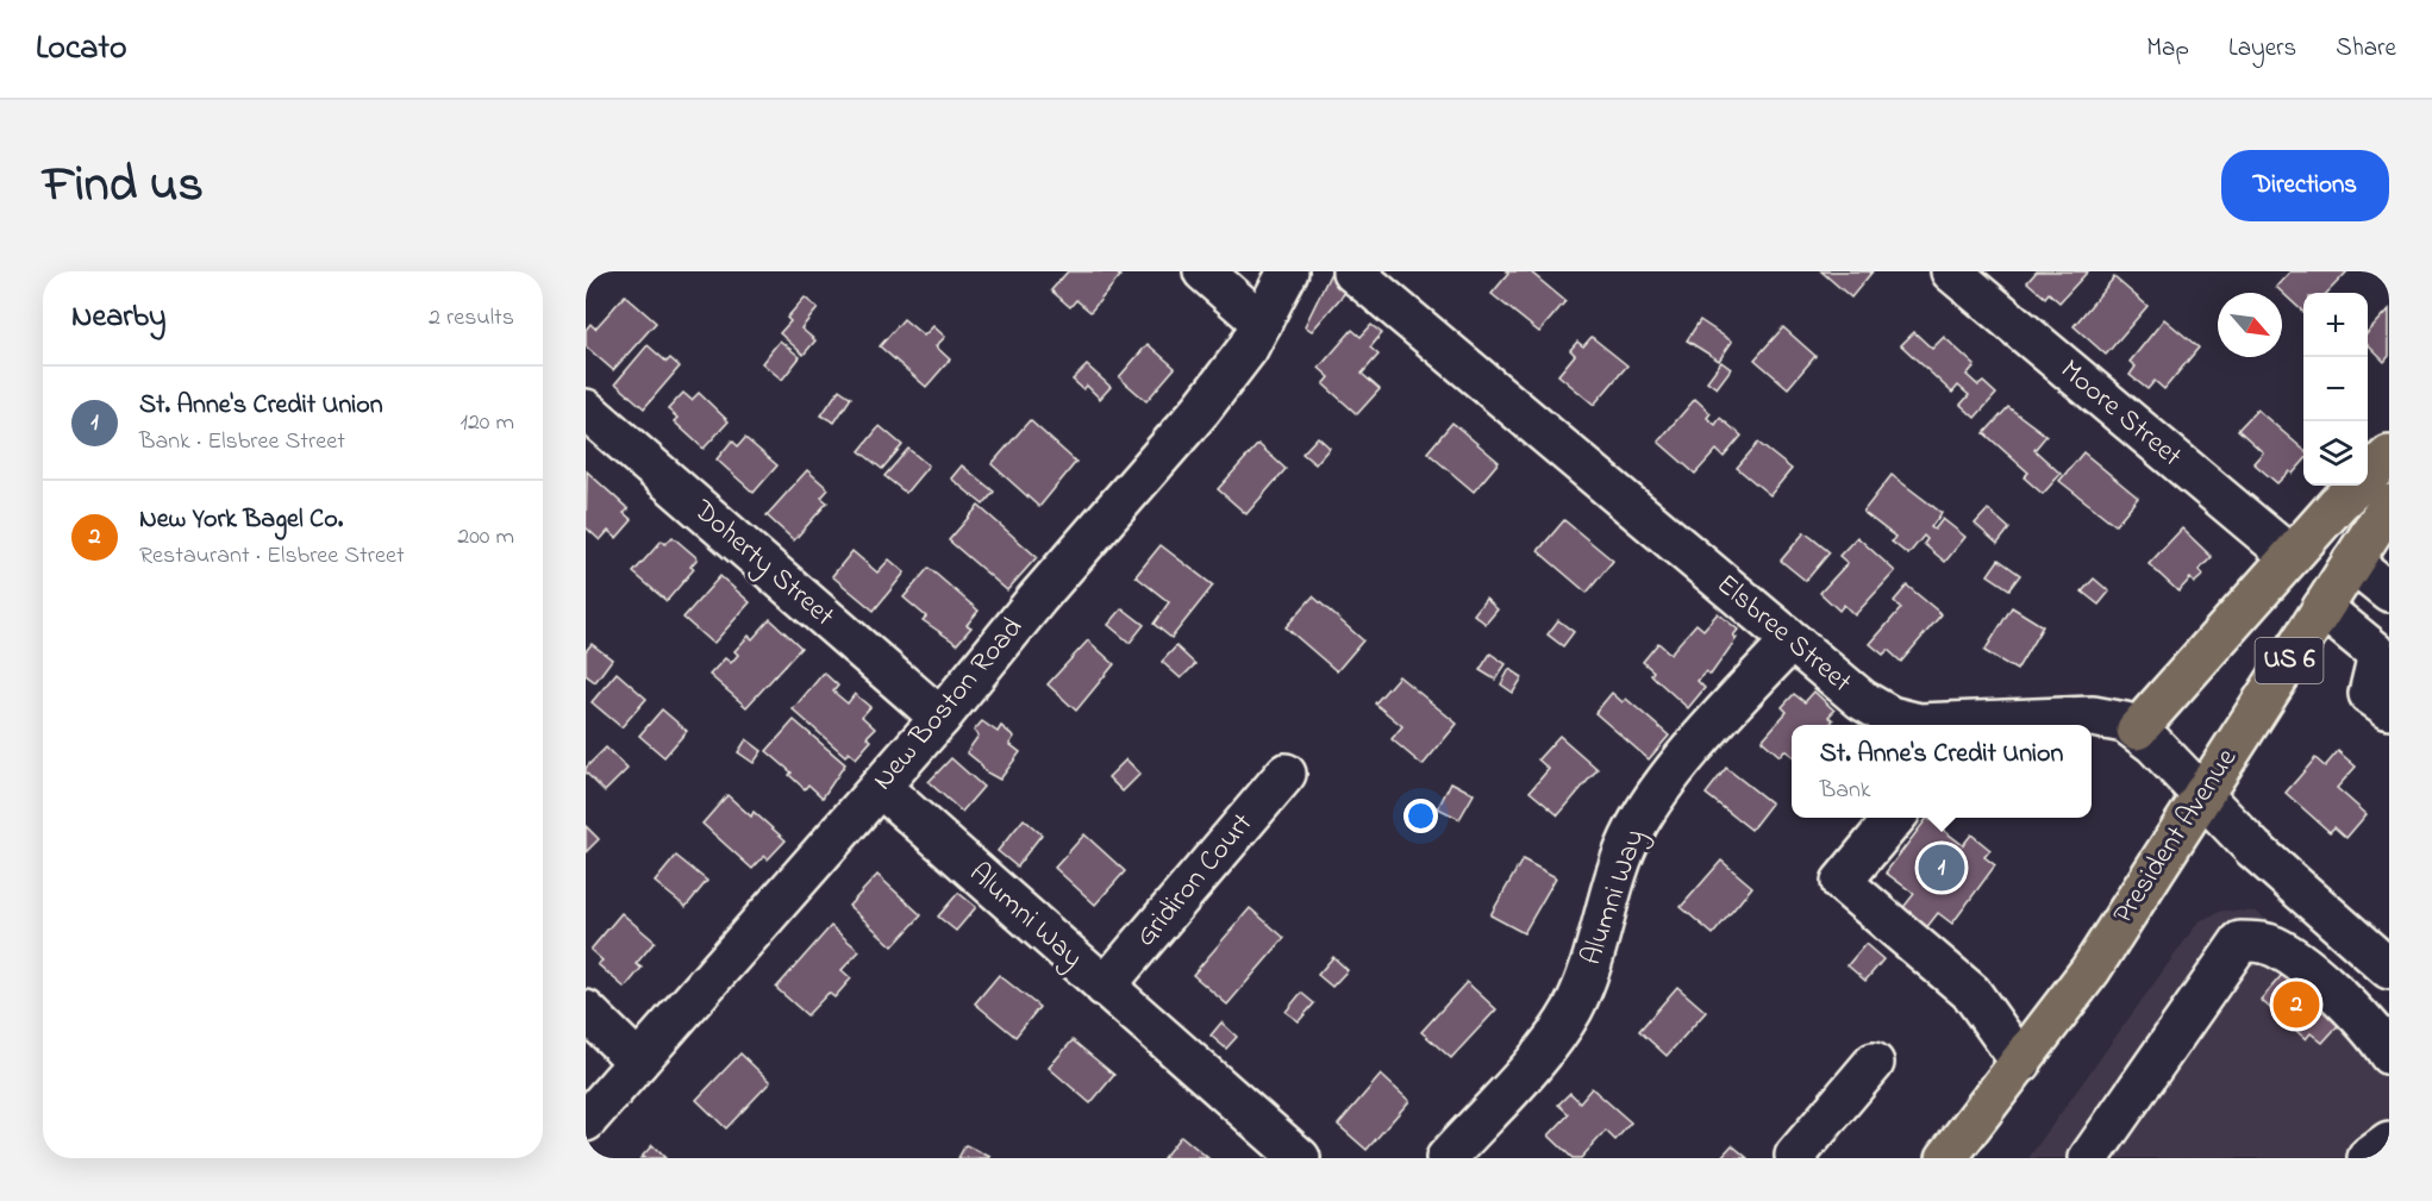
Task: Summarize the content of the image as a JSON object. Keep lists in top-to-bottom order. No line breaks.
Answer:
{"streets":{"main road":["US 6","President Avenue"],"street":["Moore Street","Doherty Street","Elsbree Street","New Boston Road","Gridiron Court","Alumni Way"]},"crossings":[["Doherty Street","New Boston Road"],["Elsbree Street","President Avenue"],["Elsbree Street","Alumni Way"],["New Boston Road","Alumni Way"],["Gridiron Court","Alumni Way"]],"north":"bottom right","page":{"header":"Locato","nav":["Map","Layers","Share"],"title":"Find us","buttons":"Directions","heading":["Nearby","2 results"],"map_buttons":["+","−"],"list":[{"mark":"1","name":"St. Anne's Credit Union","note":"Bank · Elsbree Street","value":"120 m"},{"mark":"2","name":"New York Bagel Co.","note":"Restaurant · Elsbree Street","value":"200 m"}],"popup":["St. Anne's Credit Union","Bank"],"pins":["1","2"]}}
